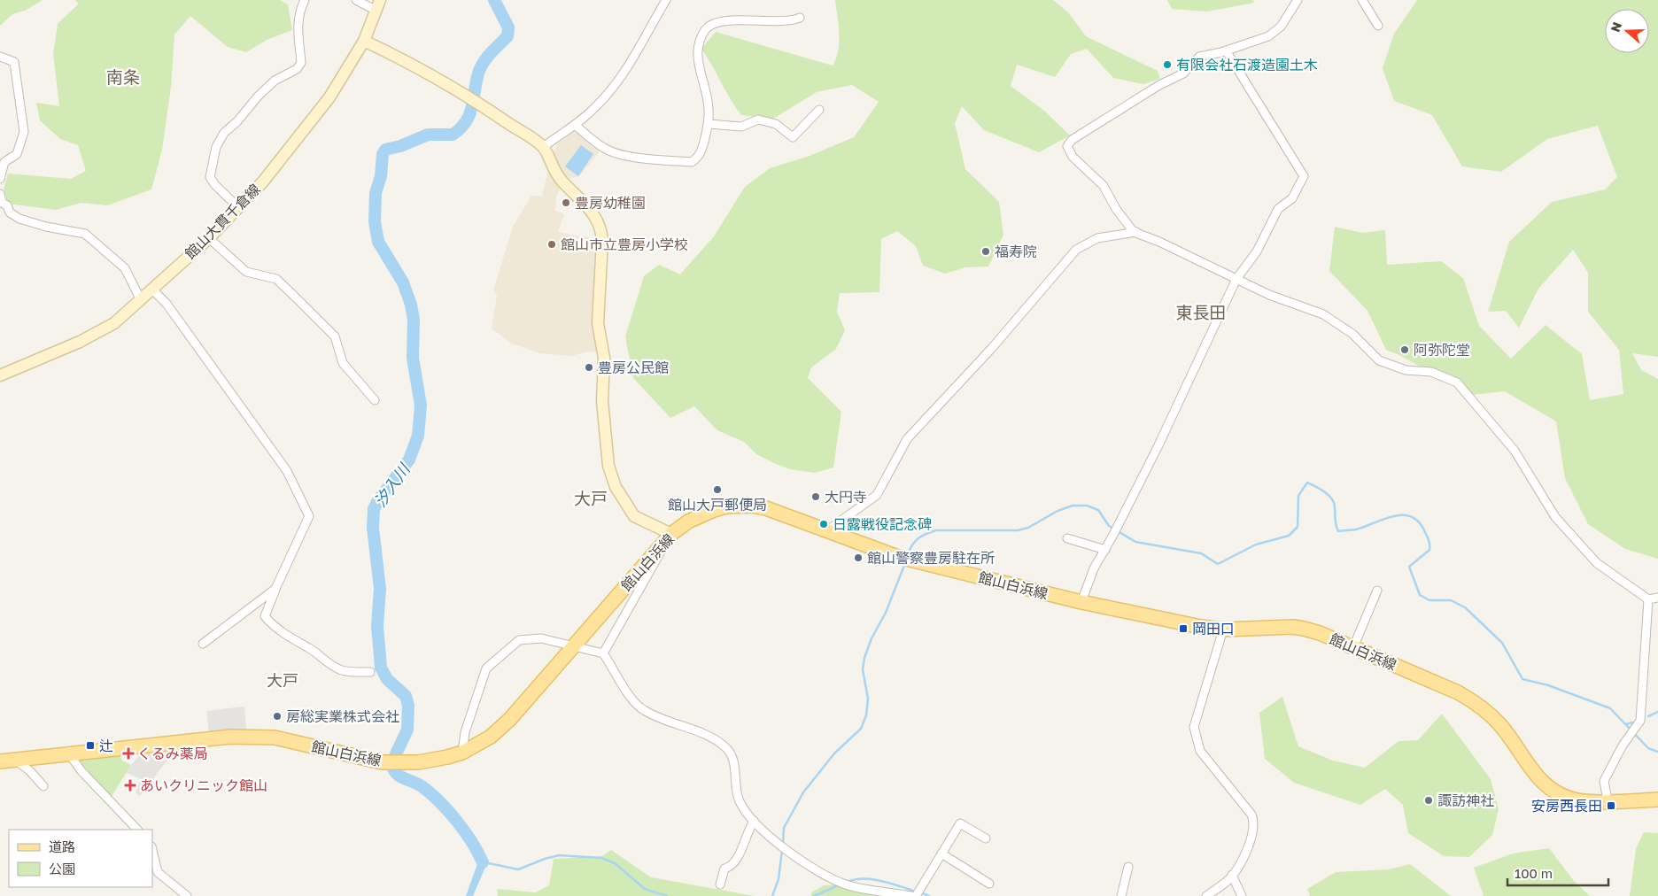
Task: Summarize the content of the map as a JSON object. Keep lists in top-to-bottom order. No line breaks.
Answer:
{"streets":{"main road":["館山白浜線"],"street":["館山大貫千倉線"]},"districts":["南条","東長田","大戸","大戸"],"water":["汐入川"],"places":{"other":["有限会社石渡造園土木","豊房幼稚園","館山市立豊房小学校","福寿院","阿弥陀堂","豊房公民館","館山大戸郵便局","大円寺","日露戦役記念碑","館山警察豊房駐在所","房総実業株式会社","諏訪神社"],"transit":["岡田口","辻","安房西長田"],"health":["くるみ薬局","あいクリニック館山"]},"legend":["道路","公園"],"scale_bar":"100 m","north":"left"}
